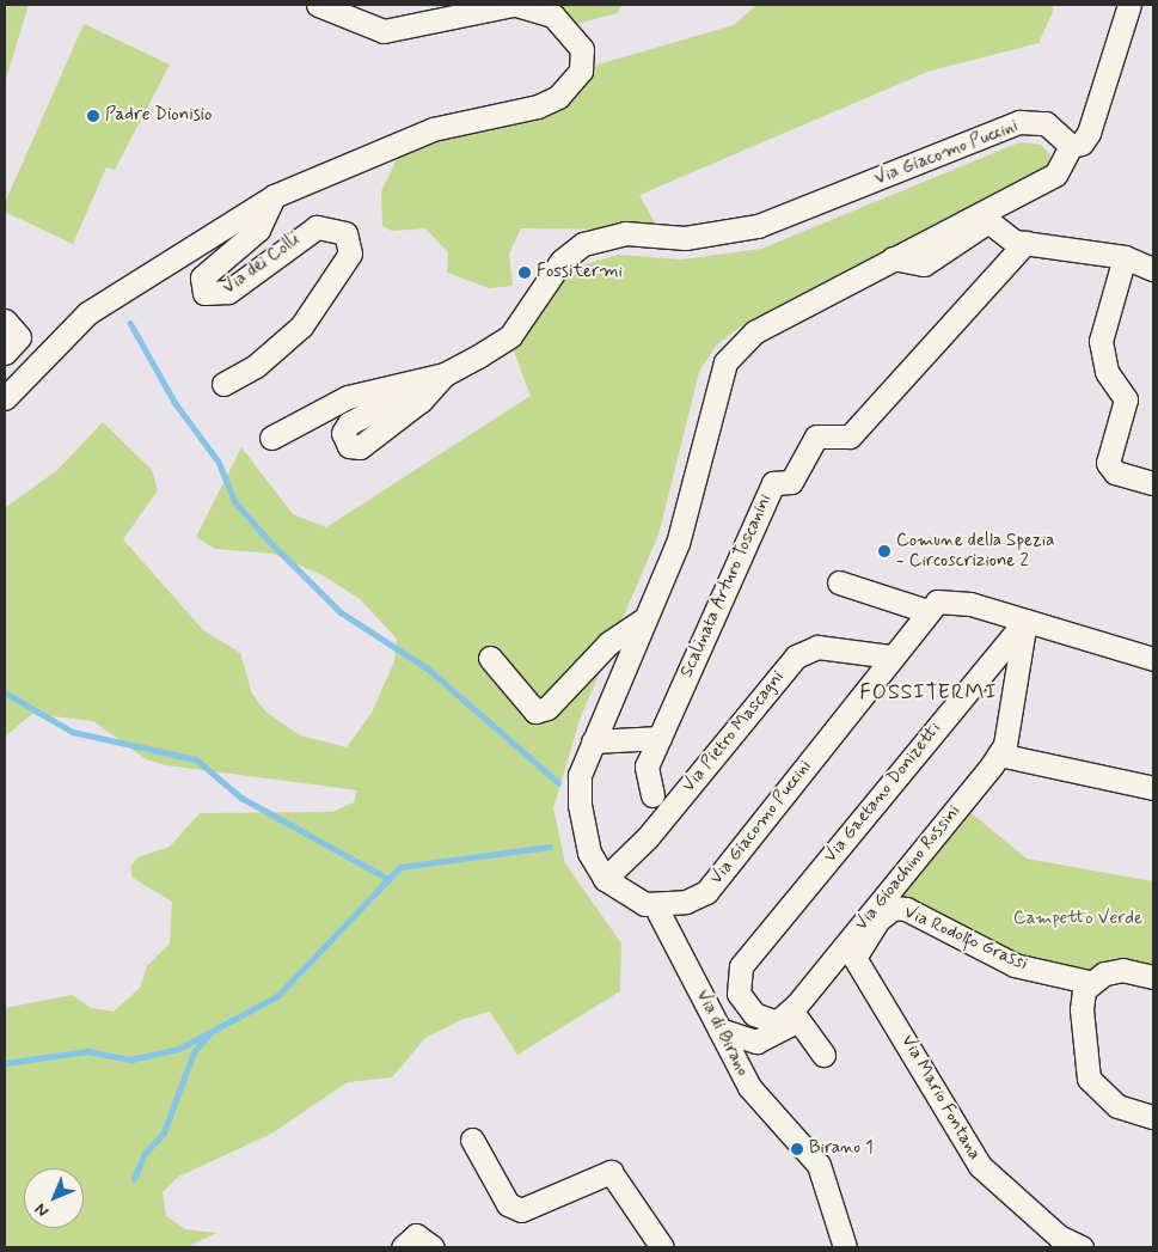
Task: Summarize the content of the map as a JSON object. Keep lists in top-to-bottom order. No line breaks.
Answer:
{"streets":{"street":["Via Giacomo Puccini","Via dei Colli","Scalinata Arturo Toscanini","Via Pietro Mascagni","Via Gaetano Donizetti","Via Gioachino Rossini","Via Rodolfo Grassi","Via di Birano","Via Mario Fontana"]},"crossings":[["Via Giacomo Puccini","Via Pietro Mascagni"],["Via Giacomo Puccini","Via di Birano"],["Via Gaetano Donizetti","Via Gioachino Rossini"],["Via Rodolfo Grassi","Via Mario Fontana"]],"districts":["FOSSITERMI"],"parks":["Campetto Verde"],"places":["Padre Dionisio","Fossitermi","Comune della Spezia - Circoscrizione 2","Birano 1"],"north":"bottom left"}
